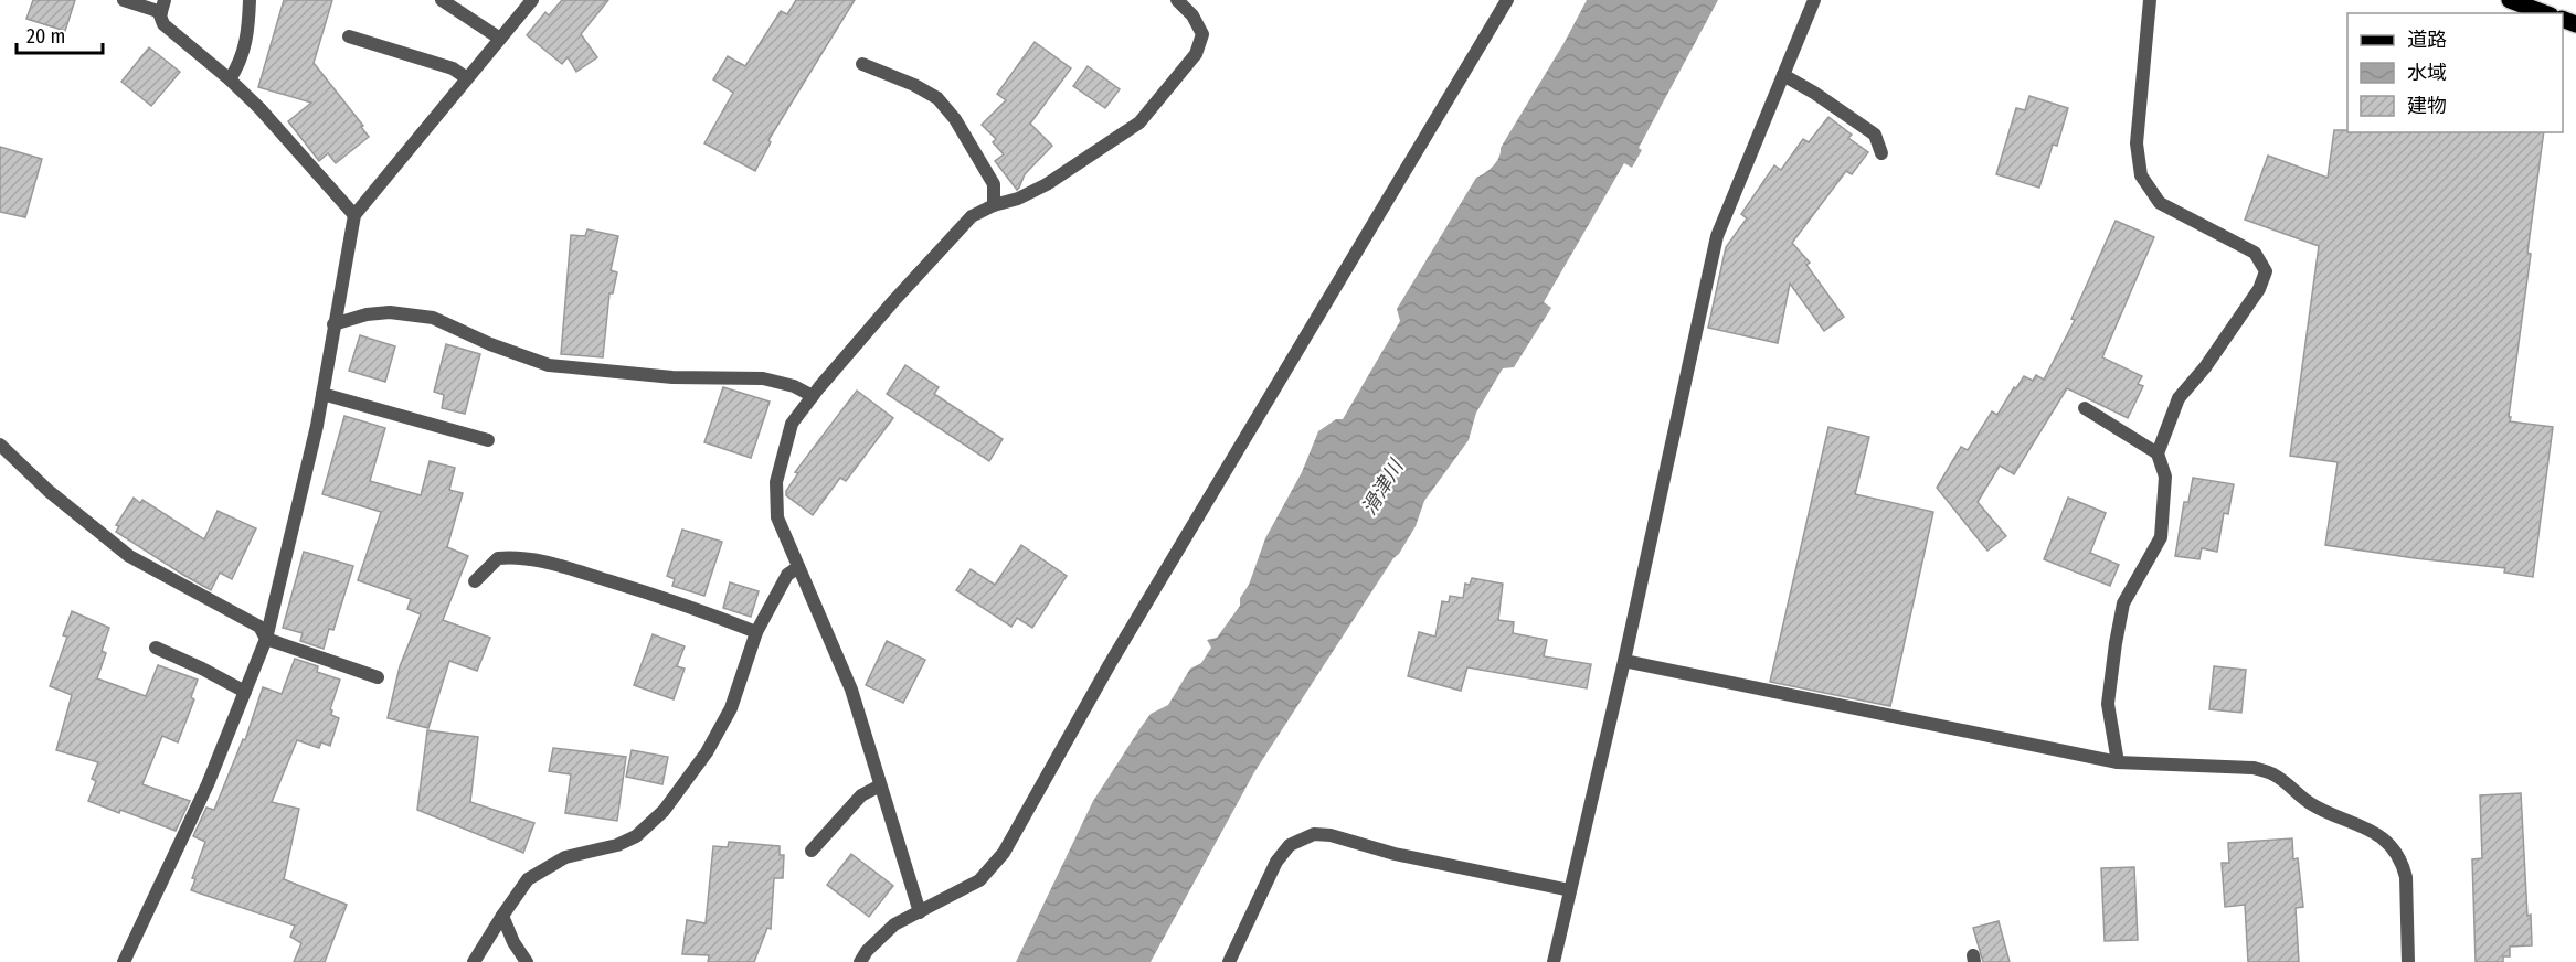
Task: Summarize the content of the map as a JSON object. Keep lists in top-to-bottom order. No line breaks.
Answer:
{"water":["滑津川"],"legend":["道路","水域","建物"],"scale_bar":"20 m"}
